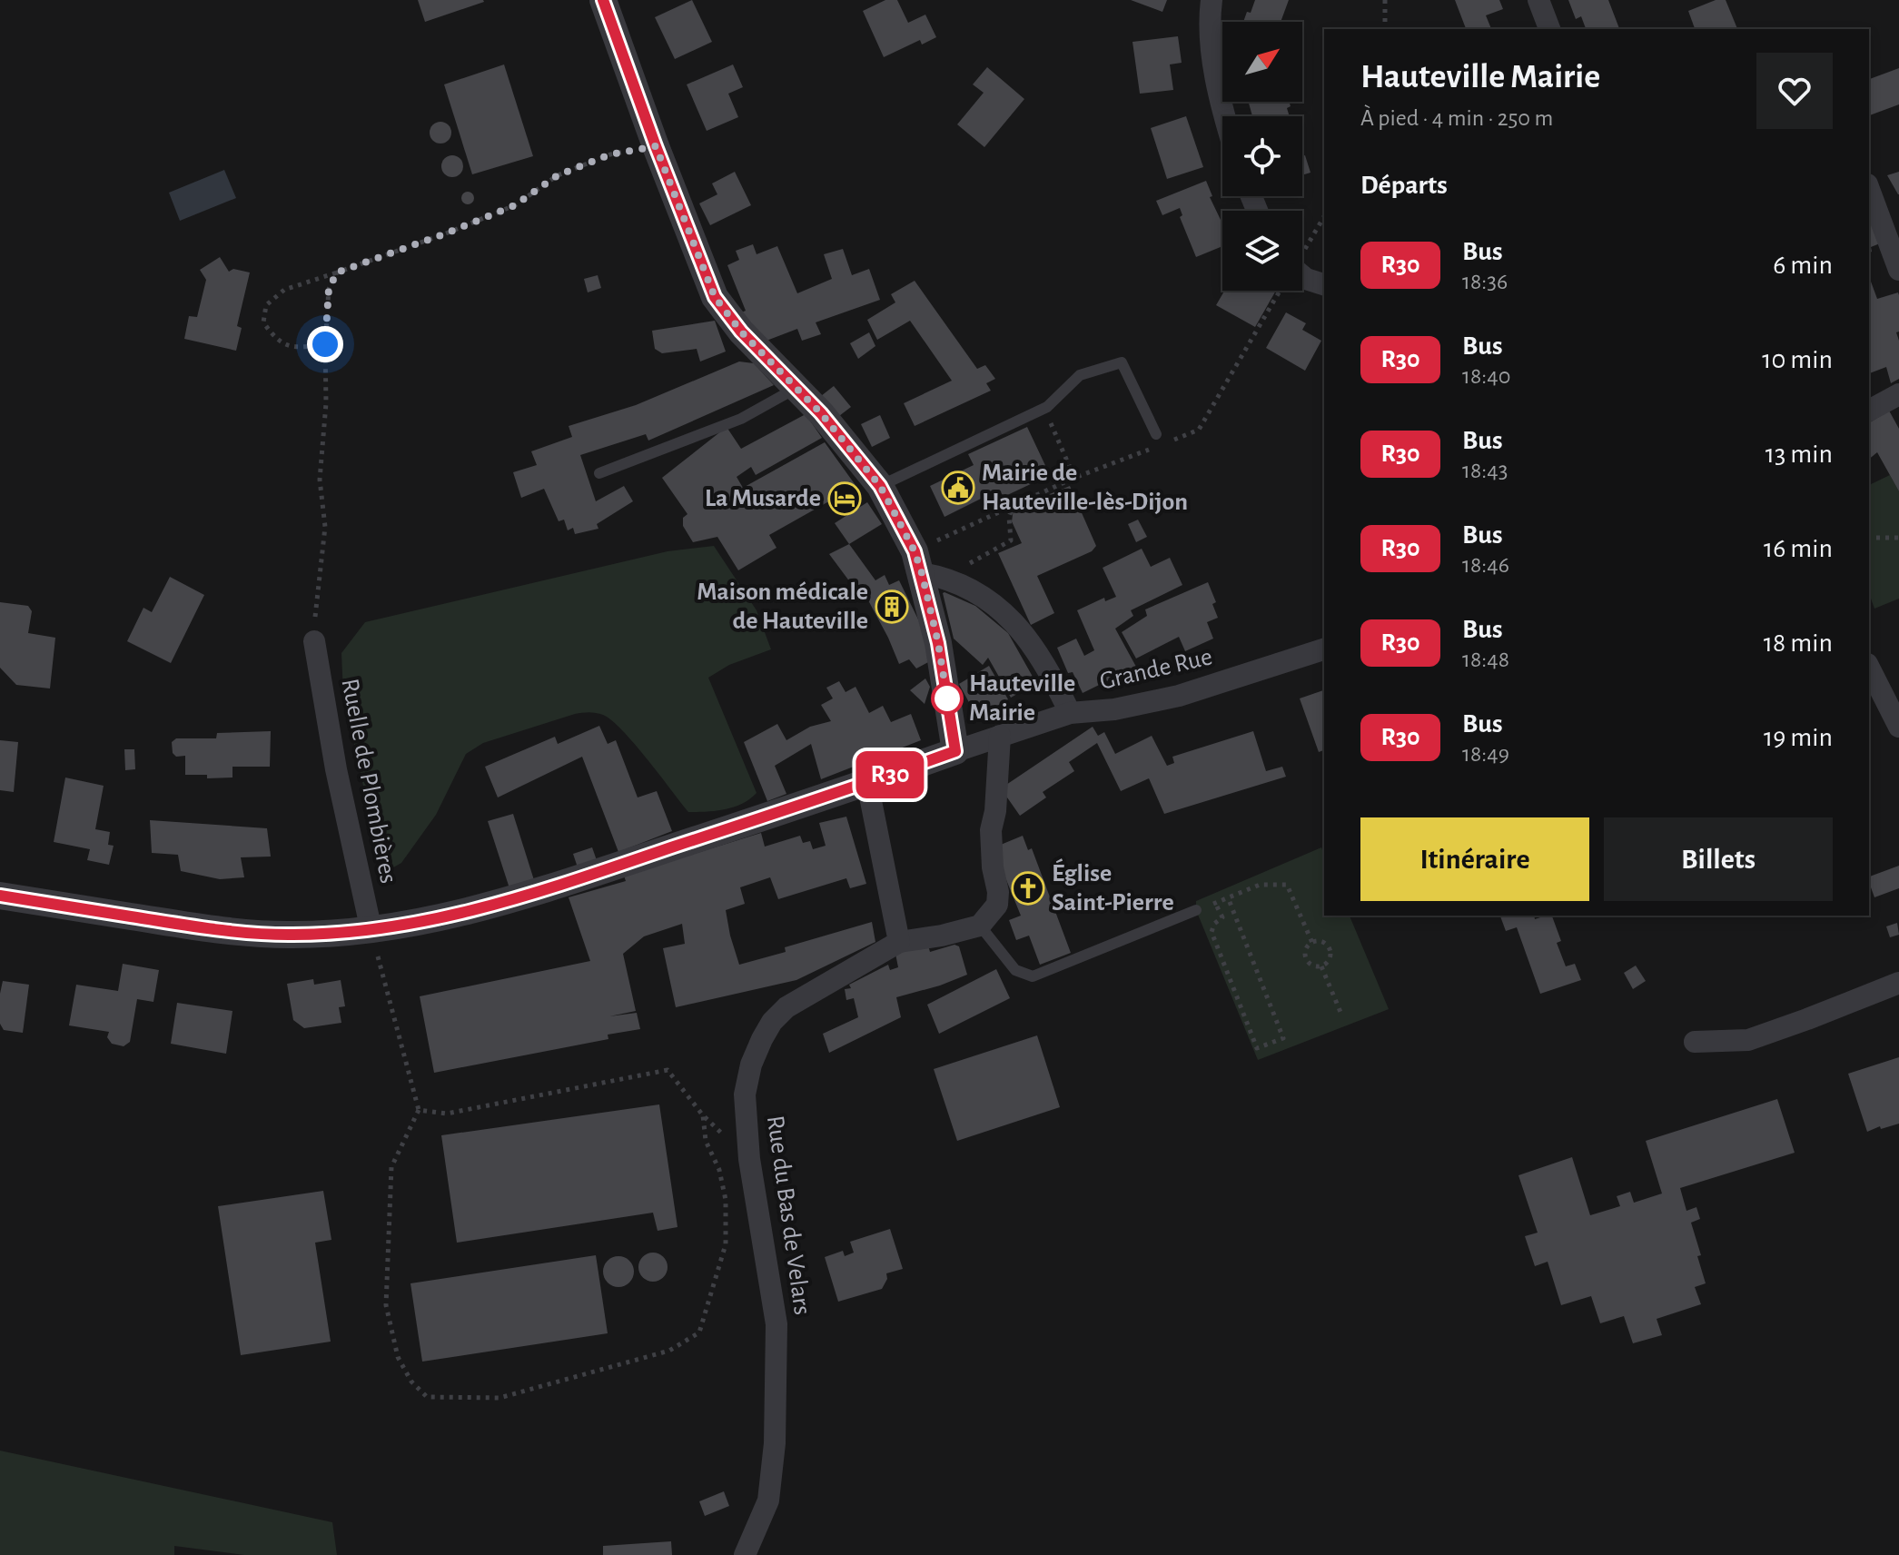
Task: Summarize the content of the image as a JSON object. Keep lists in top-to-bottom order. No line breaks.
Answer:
{"streets":{"street":["Grande Rue","Ruelle de Plombières","Rue du Bas de Velars"]},"places":{"public building":["Mairie de Hauteville-lès-Dijon"],"hotel":["La Musarde"],"building":["Maison médicale de Hauteville"],"other":["Hauteville Mairie"],"church":["Église Saint-Pierre"]},"lines":["bus line R30"],"north":"top right","page":{"on_map":"R30","heading":[["Hauteville Mairie","À pied · 4 min · 250 m"],"Départs"],"list":[{"mark":"R30","name":"Bus","note":"18:36","value":"6 min"},{"mark":"R30","name":"Bus","note":"18:40","value":"10 min"},{"mark":"R30","name":"Bus","note":"18:43","value":"13 min"},{"mark":"R30","name":"Bus","note":"18:46","value":"16 min"},{"mark":"R30","name":"Bus","note":"18:48","value":"18 min"},{"mark":"R30","name":"Bus","note":"18:49","value":"19 min"}],"buttons":["Itinéraire","Billets"]}}
